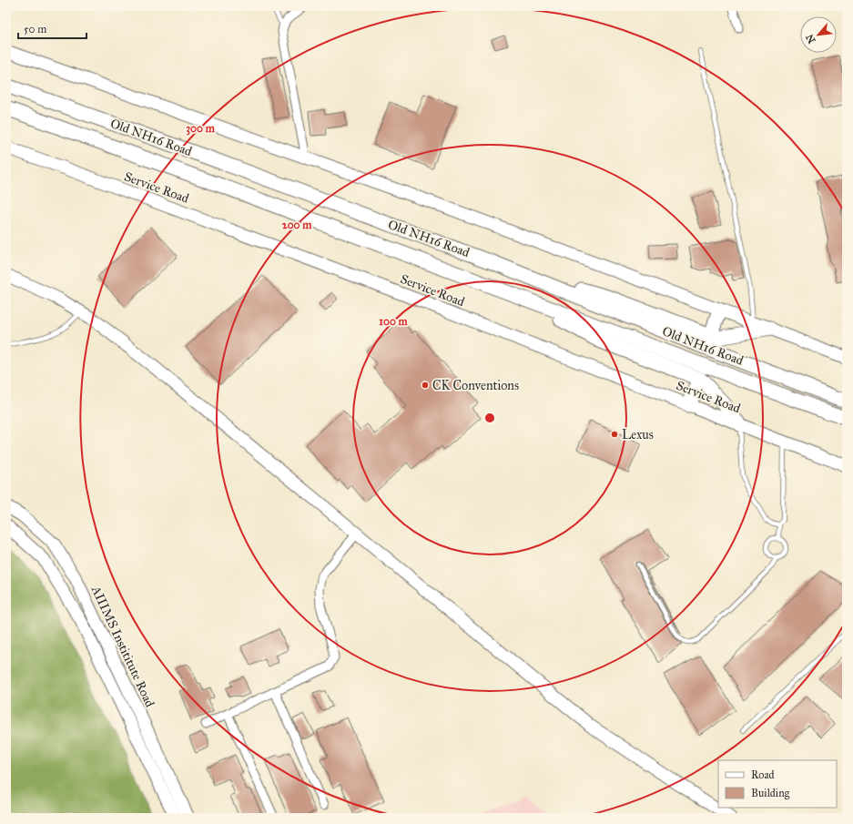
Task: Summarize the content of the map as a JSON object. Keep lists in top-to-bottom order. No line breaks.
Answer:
{"streets":{"main road":["Old NH16 Road"],"street":["Service Road","AIIIMS Instititute Road"]},"places":["CK Conventions","Lexus"],"legend":["Road","Building"],"scale_bar":"50 m","north":"bottom left","rings":["300 m","200 m","100 m"]}
